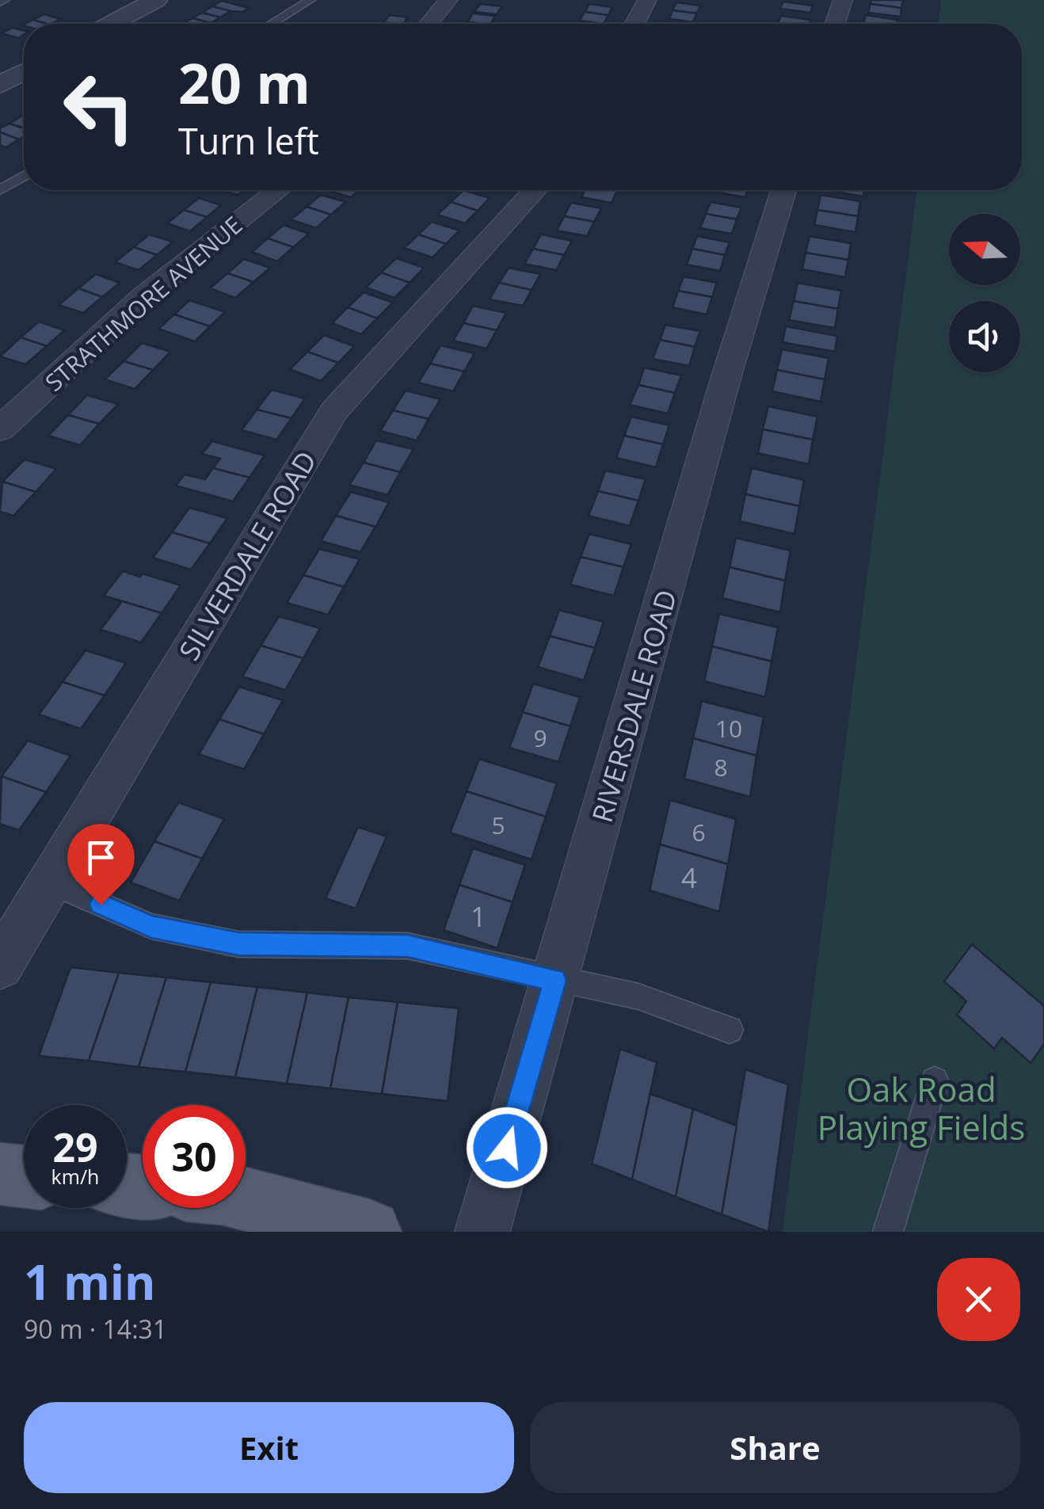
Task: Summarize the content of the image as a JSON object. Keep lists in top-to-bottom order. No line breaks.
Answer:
{"streets":{"street":["STRATHMORE AVENUE","SILVERDALE ROAD","RIVERSDALE ROAD"]},"parks":["Oak Road Playing Fields"],"house_numbers":["10","9","8","5","6","4","1"],"north":"left","page":{"turn":["20 m","Turn left"],"speed":"29 km/h","limit":"30","heading":["1 min","90 m · 14:31"],"buttons":["Exit","Share"]}}
